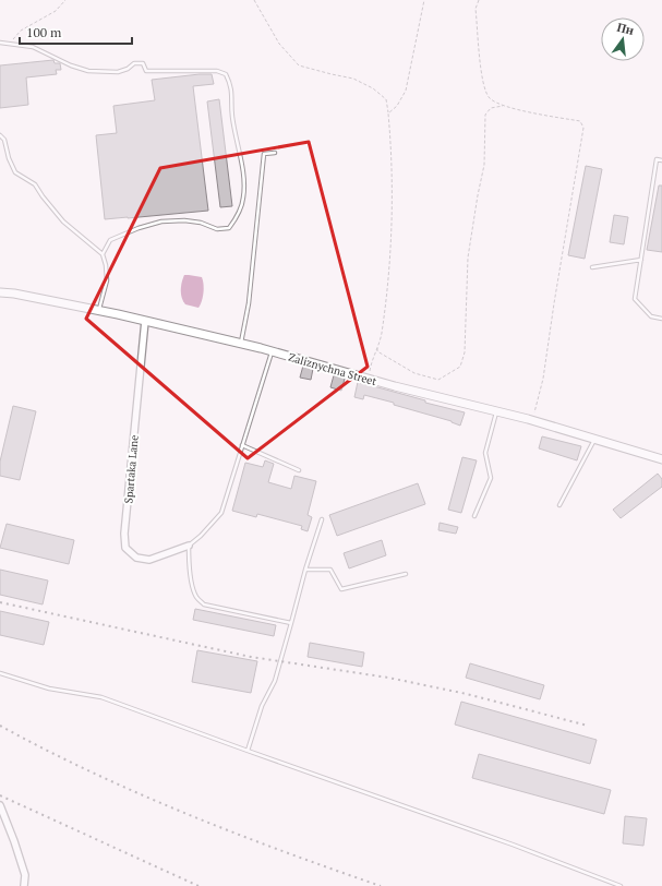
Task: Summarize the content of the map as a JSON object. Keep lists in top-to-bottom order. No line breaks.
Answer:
{"streets":{"street":["Zaliznychna Street","Spartaka Lane"]},"crossings":[["Zaliznychna Street","Spartaka Lane"]],"scale_bar":"100 m","north":"top"}
